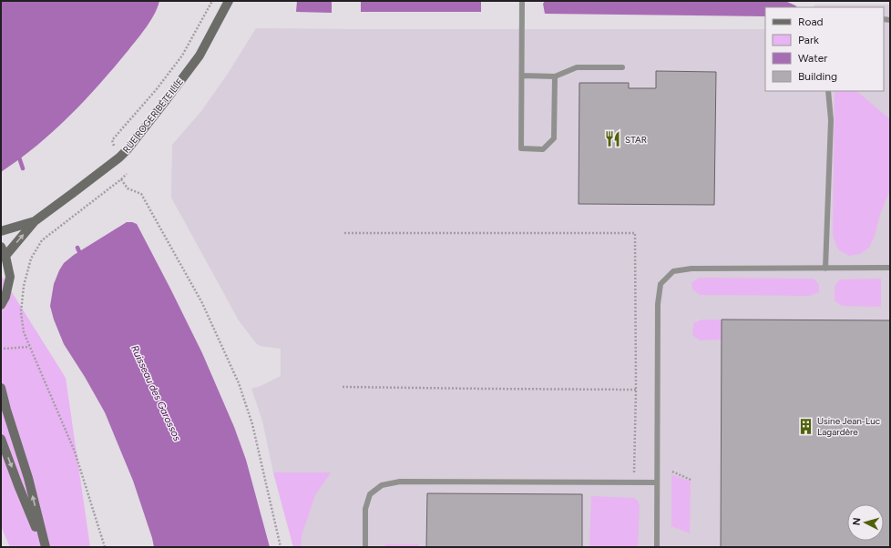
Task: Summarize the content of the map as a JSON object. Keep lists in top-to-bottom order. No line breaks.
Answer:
{"streets":{"street":["RUE ROGER BÉTEILLE"]},"water":["Ruisseau des Garossos"],"places":{"restaurant":["STAR"],"building":["Usine Jean-Luc Lagardère"]},"legend":["Road","Park","Water","Building"],"north":"left"}
